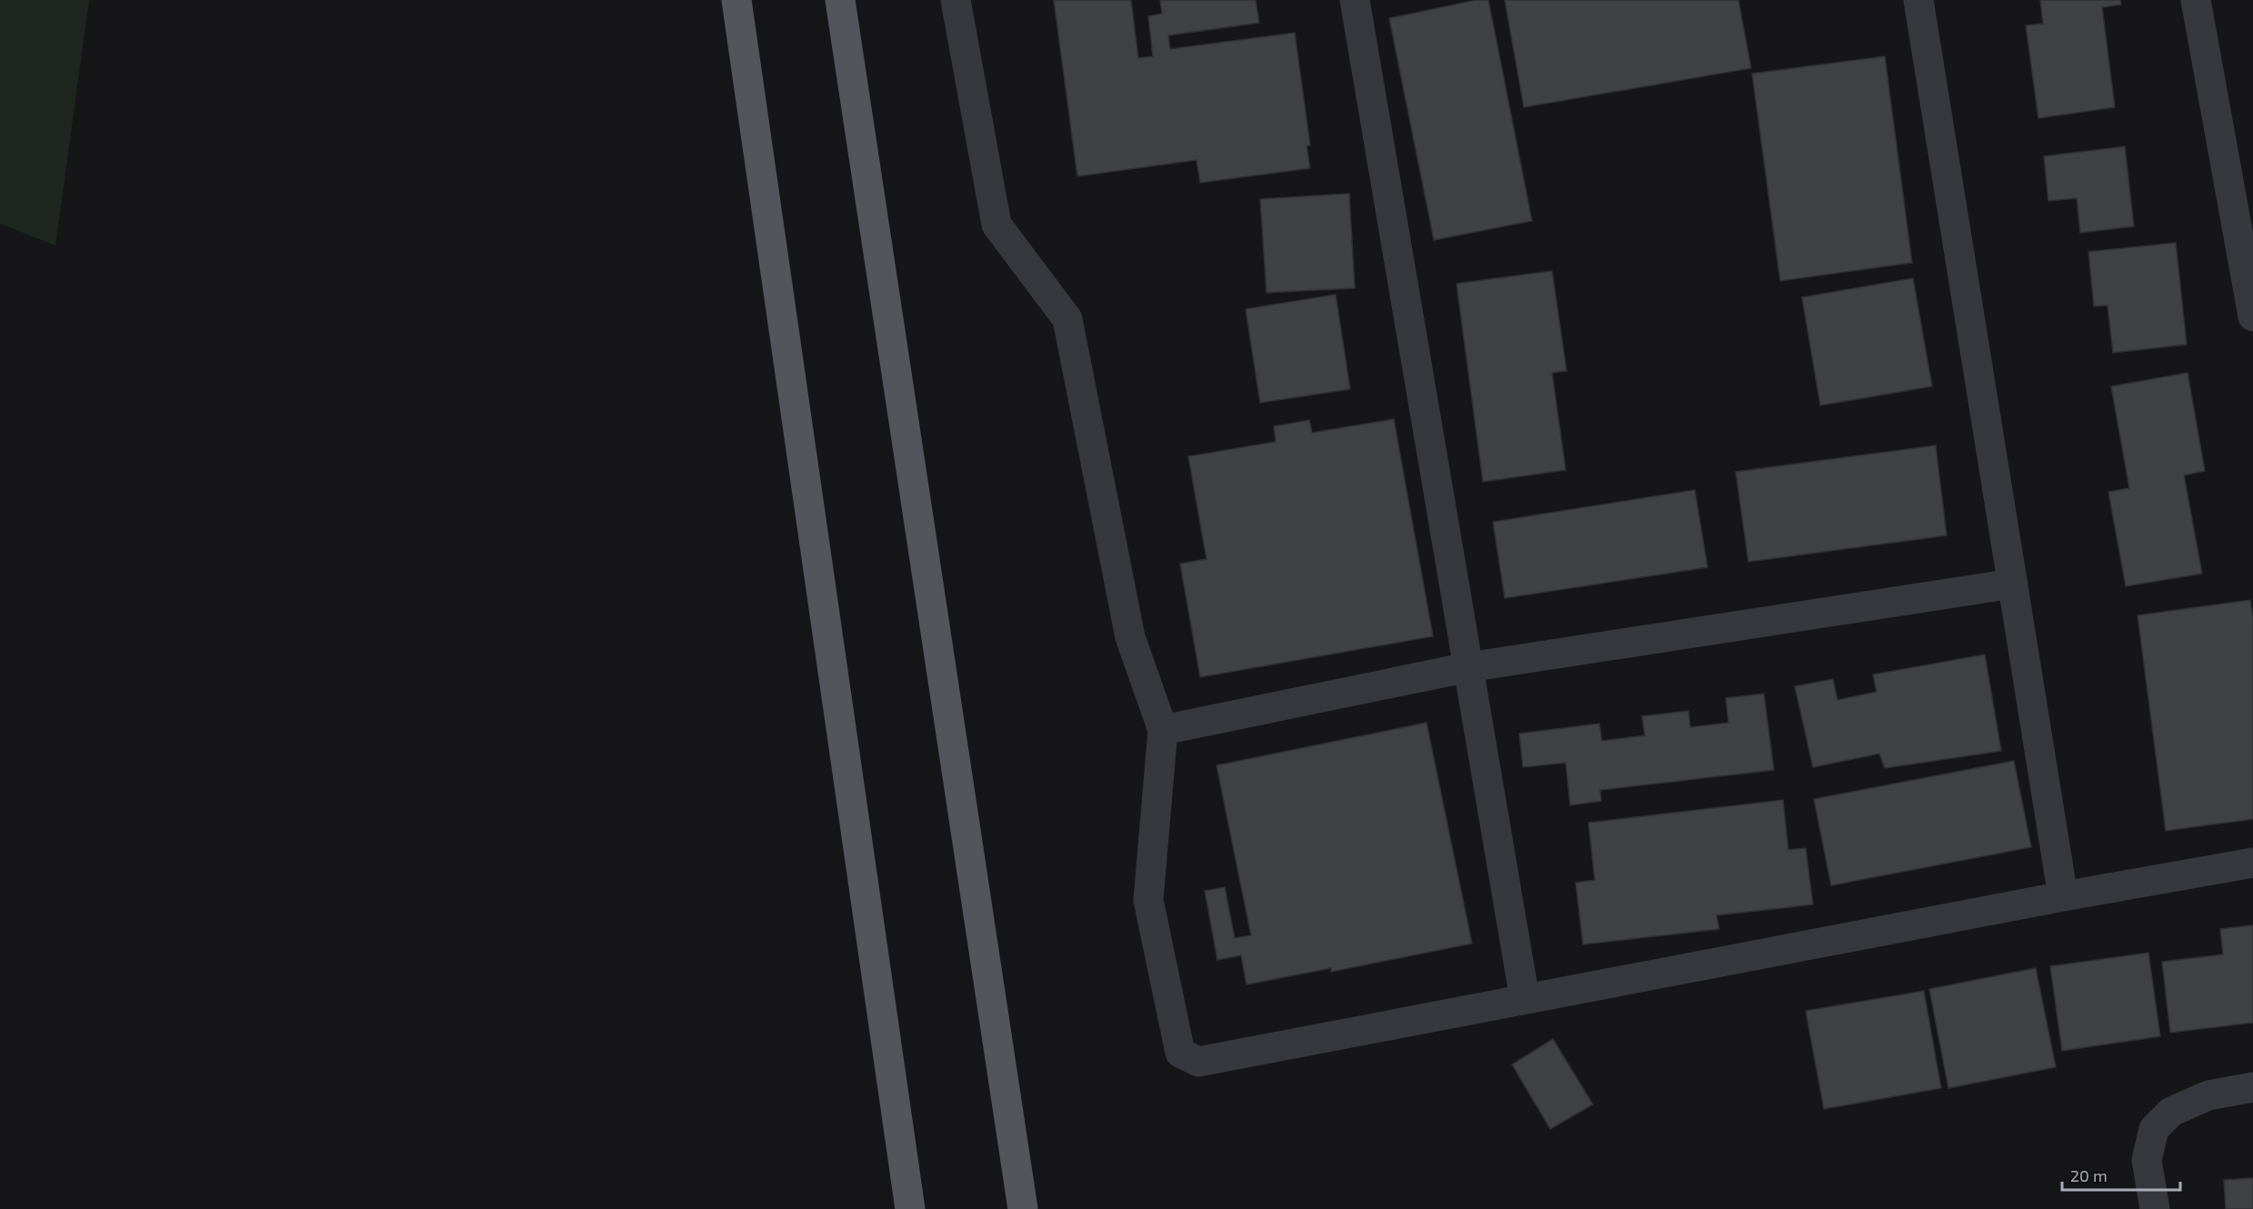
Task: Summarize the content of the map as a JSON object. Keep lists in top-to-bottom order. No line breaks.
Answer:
{"scale_bar":"20 m"}
